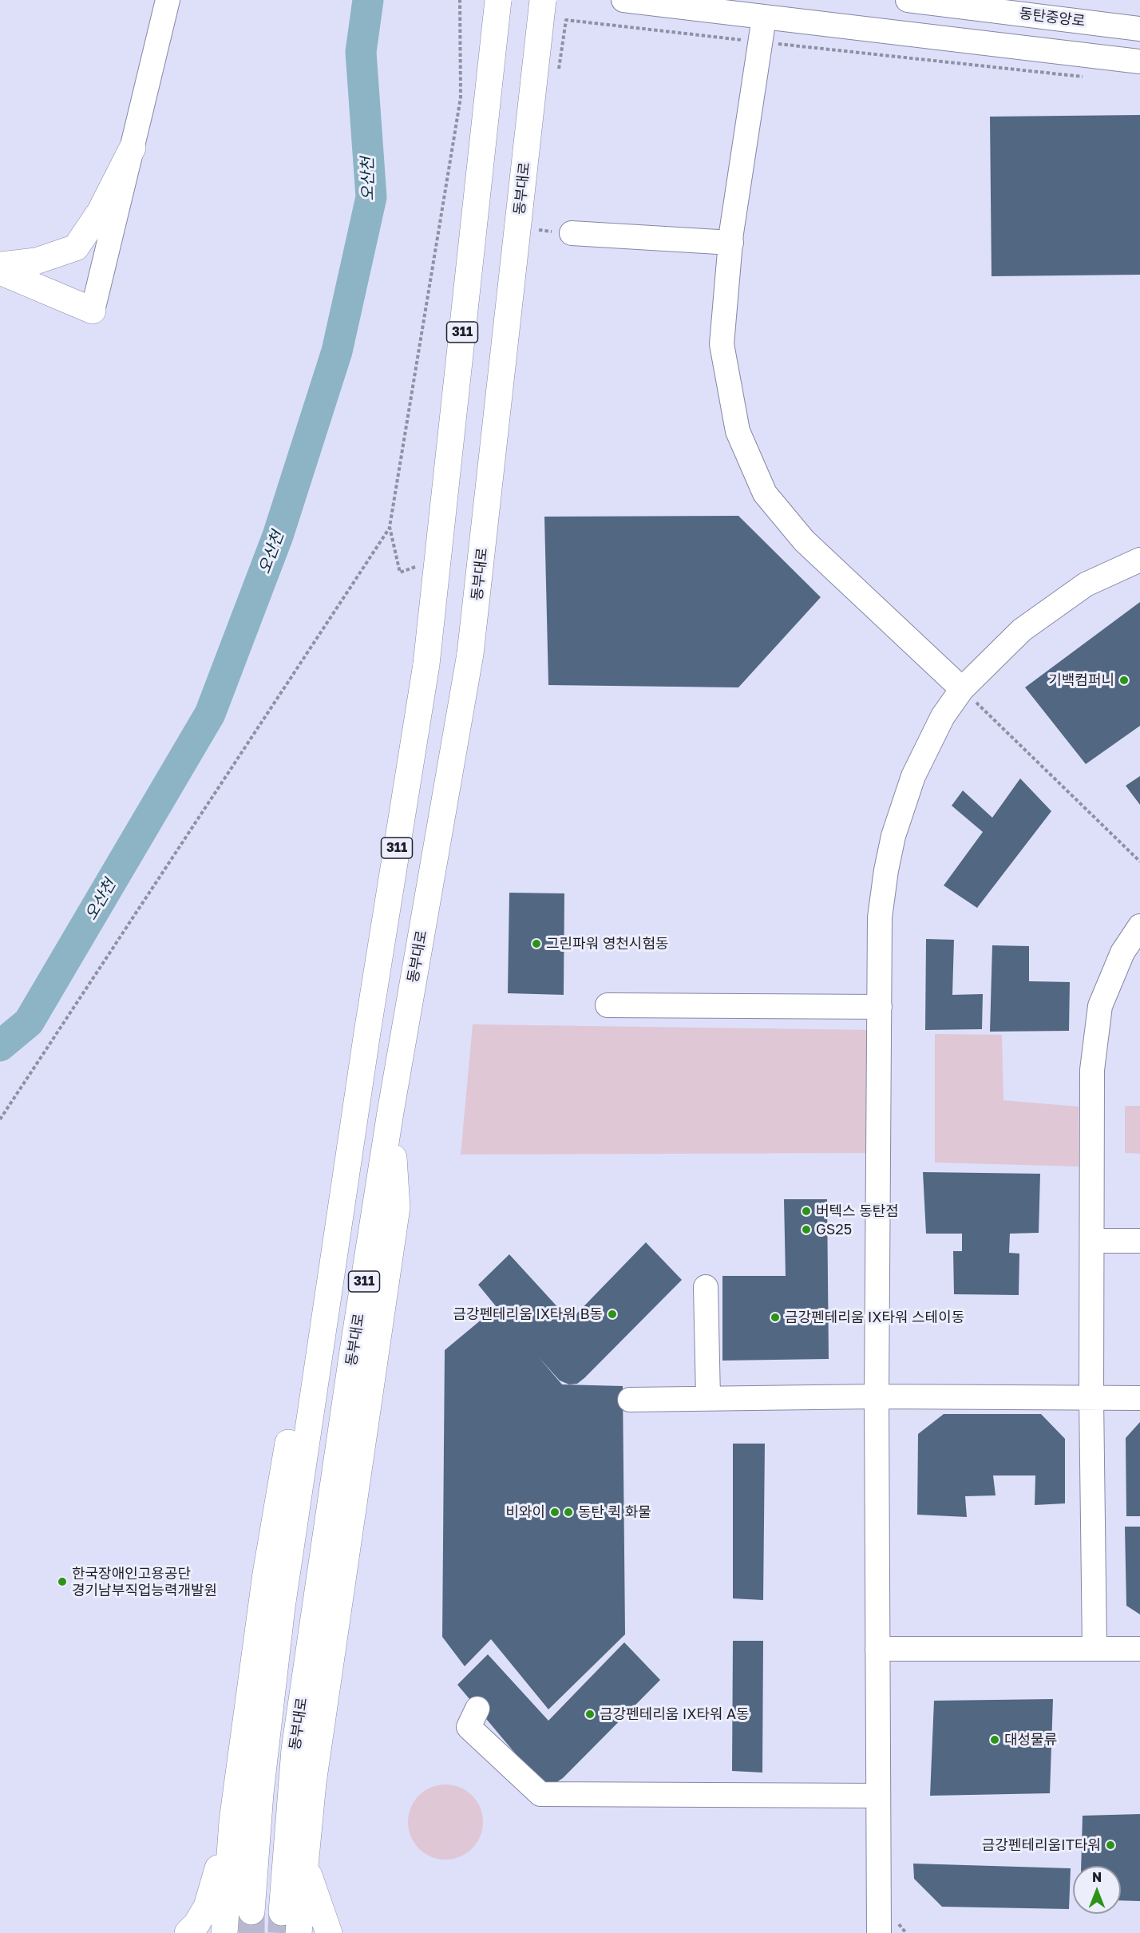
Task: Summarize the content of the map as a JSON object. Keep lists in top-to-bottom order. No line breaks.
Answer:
{"streets":{"highway":["동부대로","311"],"street":["동탄중앙로"]},"water":["오산천"],"places":["기백컴퍼니","그린파워 영천시험동","버텍스 동탄점","GS25","금강펜테리움 IX타워 B동","금강펜테리움 IX타워 스테이동","비와이","동탄 퀵 화물","한국장애인고용공단 경기남부직업능력개발원","금강펜테리움 IX타워 A동","대성물류","금강펜테리움IT타워"],"north":"top"}
